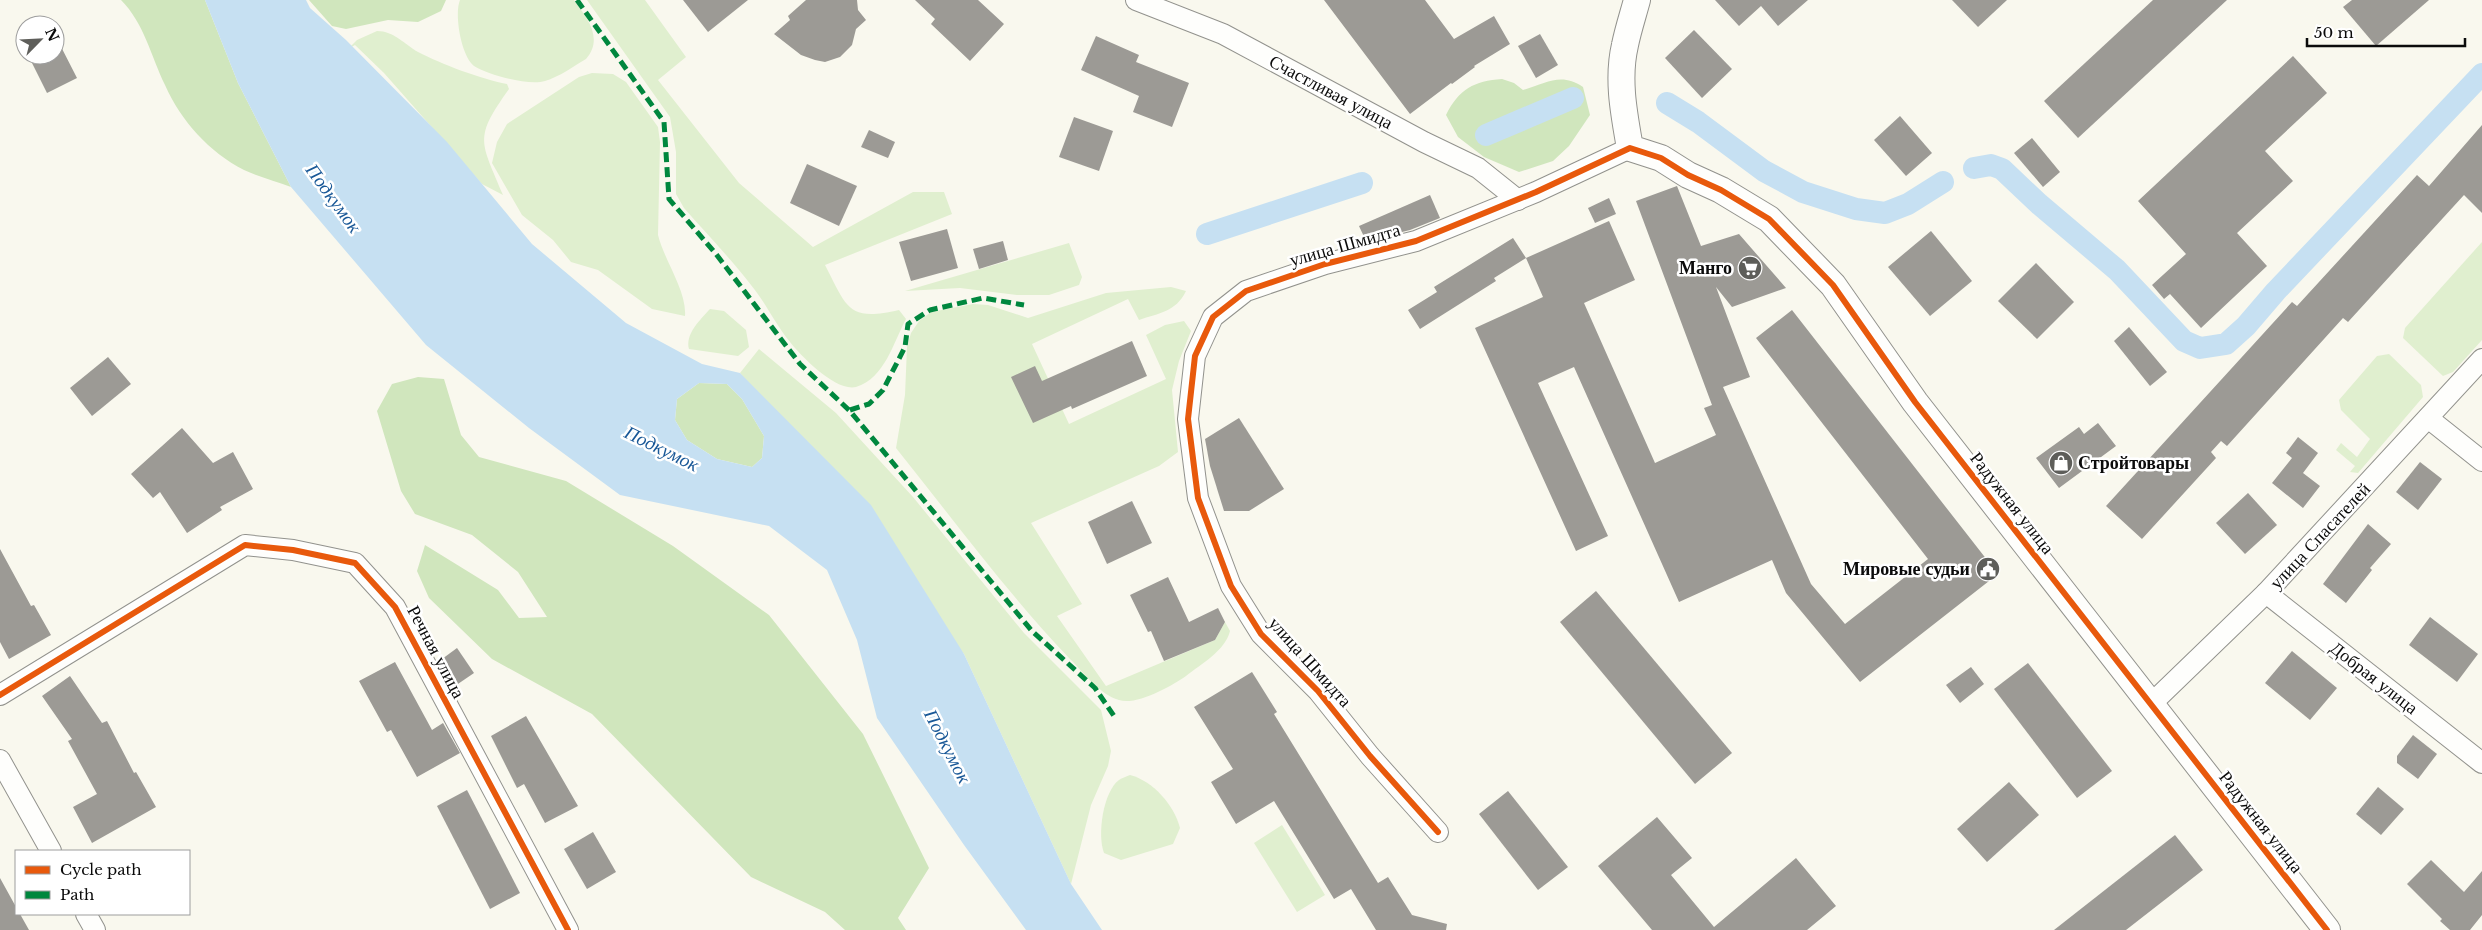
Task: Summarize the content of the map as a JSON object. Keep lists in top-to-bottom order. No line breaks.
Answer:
{"streets":{"street":["Счастливая улица","улица Шмидта","Радужная улица","улица Спасателей","Речная улица","Добрая улица"]},"crossings":[["Счастливая улица","улица Шмидта"],["улица Шмидта","Радужная улица"],["Радужная улица","улица Спасателей"],["улица Спасателей","Добрая улица"]],"water":["Подкумок"],"places":{"supermarket":["Манго"],"shop":["Стройтовары"],"public building":["Мировые судьи"]},"legend":["Cycle path","Path"],"scale_bar":"50 m","north":"top right"}
